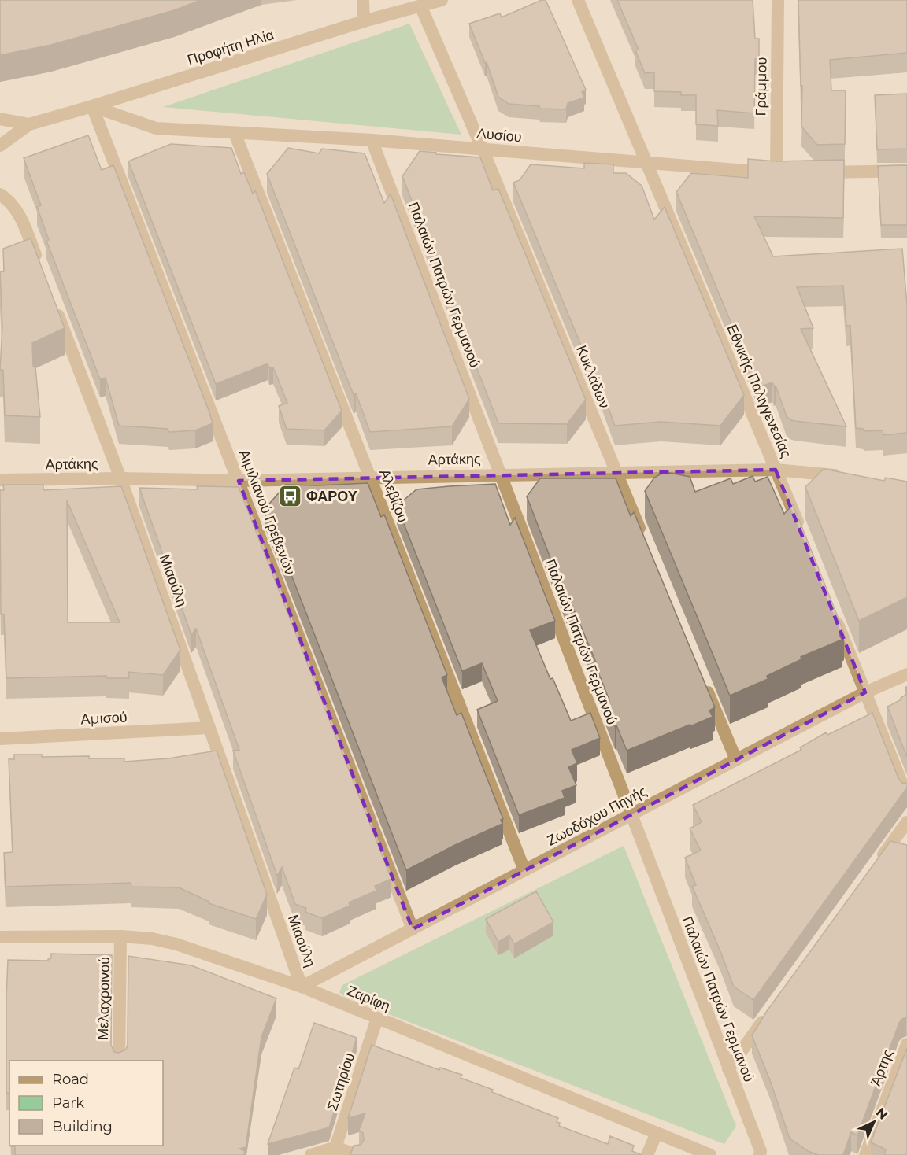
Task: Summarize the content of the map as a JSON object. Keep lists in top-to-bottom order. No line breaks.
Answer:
{"streets":{"street":["Προφήτη Ηλία","Γράμμου","Λυσίου","Παλαιών Πατρών Γερμανού","Κυκλάδων","Εθνικής Παλιγγενεσίας","Αρτάκης","Αλεβίζου","Αιμιλιανού Γρεβενών","Μιαούλη","Αμισού","Ζωοδόχου Πηγής","Μελαχροινού","Ζαρίφη","Άρτης","Σωτηρίου"]},"crossings":[["Προφήτη Ηλία","Λυσίου"],["Προφήτη Ηλία","Κυκλάδων"],["Προφήτη Ηλία","Αιμιλιανού Γρεβενών"],["Γράμμου","Λυσίου"],["Λυσίου","Παλαιών Πατρών Γερμανού"],["Λυσίου","Κυκλάδων"],["Λυσίου","Εθνικής Παλιγγενεσίας"],["Λυσίου","Αλεβίζου"],["Λυσίου","Αιμιλιανού Γρεβενών"],["Παλαιών Πατρών Γερμανού","Αρτάκης"],["Παλαιών Πατρών Γερμανού","Ζωοδόχου Πηγής"],["Κυκλάδων","Αρτάκης"],["Εθνικής Παλιγγενεσίας","Αρτάκης"],["Αρτάκης","Αλεβίζου"],["Αρτάκης","Αιμιλιανού Γρεβενών"],["Αρτάκης","Μιαούλη"],["Αλεβίζου","Ζωοδόχου Πηγής"],["Αιμιλιανού Γρεβενών","Ζωοδόχου Πηγής"],["Μιαούλη","Αμισού"],["Μιαούλη","Ζωοδόχου Πηγής"],["Μιαούλη","Ζαρίφη"],["Ζωοδόχου Πηγής","Ζαρίφη"],["Μελαχροινού","Ζαρίφη"],["Ζαρίφη","Σωτηρίου"]],"places":{"bus stop":["ΦΑΡΟΥ"]},"legend":["Road","Park","Building"],"north":"top right"}
